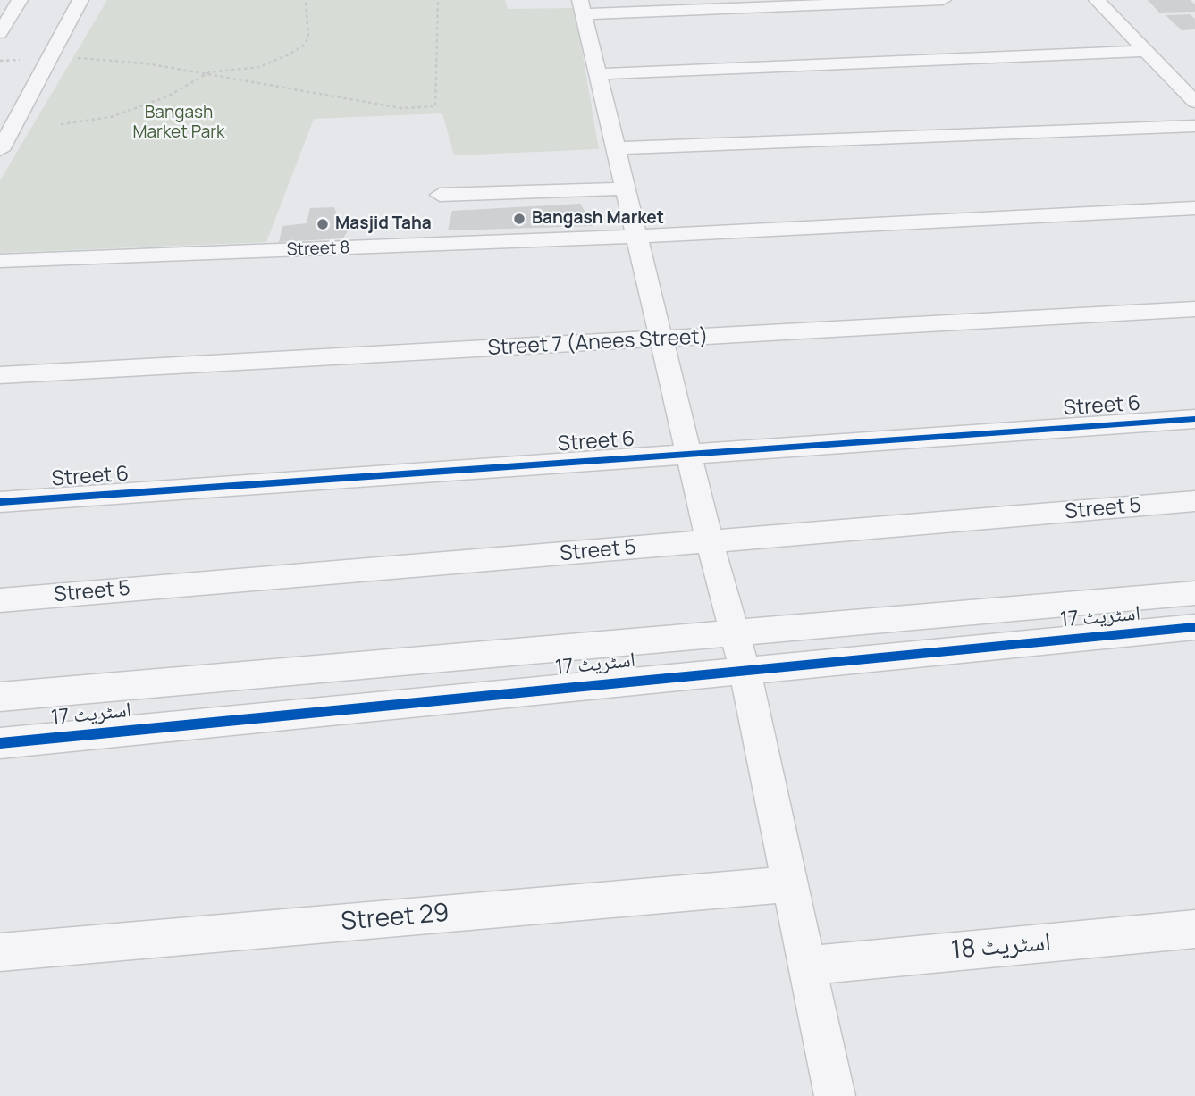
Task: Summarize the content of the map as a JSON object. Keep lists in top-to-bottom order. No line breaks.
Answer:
{"streets":{"street":["Street 8","Street 7 (Anees Street)","Street 6","Street 5","اسٹریٹ 17","Street 29","اسٹریٹ 18"]},"parks":["Bangash Market Park"],"places":["Bangash Market","Masjid Taha"]}
